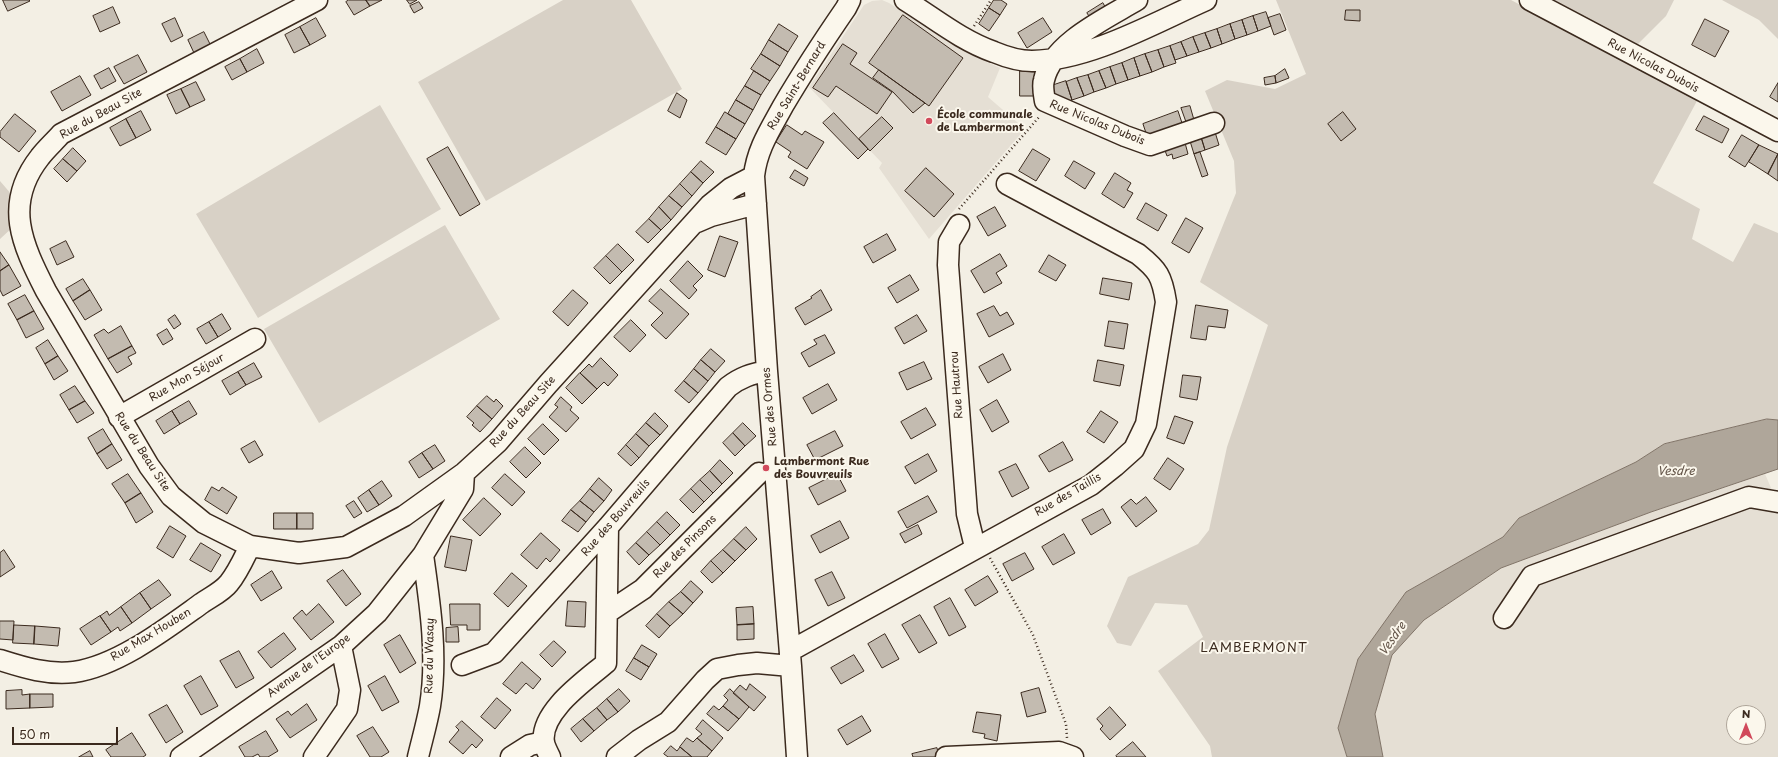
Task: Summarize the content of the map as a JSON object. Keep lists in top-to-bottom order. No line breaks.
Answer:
{"streets":{"street":["Rue Nicolas Dubois","Rue Saint-Bernard","Rue du Beau Site","Rue Mon Séjour","Rue Hautrou","Rue des Ormes","Rue des Taillis","Rue des Bouvreuils","Rue des Pinsons","Rue Max Houben","Rue du Wasay","Avenue de l'Europe"]},"crossings":[["Rue Saint-Bernard","Rue du Beau Site"],["Rue Saint-Bernard","Rue des Ormes"],["Rue du Beau Site","Rue Mon Séjour"],["Rue du Beau Site","Rue des Ormes"],["Rue du Beau Site","Rue Max Houben"],["Rue du Beau Site","Avenue de l'Europe"],["Rue Hautrou","Rue des Taillis"],["Rue des Ormes","Rue des Taillis"],["Rue des Ormes","Rue des Bouvreuils"],["Rue du Wasay","Avenue de l'Europe"]],"districts":["LAMBERMONT"],"water":["Vesdre"],"places":["École communale de Lambermont","Lambermont Rue des Bouvreuils"],"scale_bar":"50 m","north":"top"}
